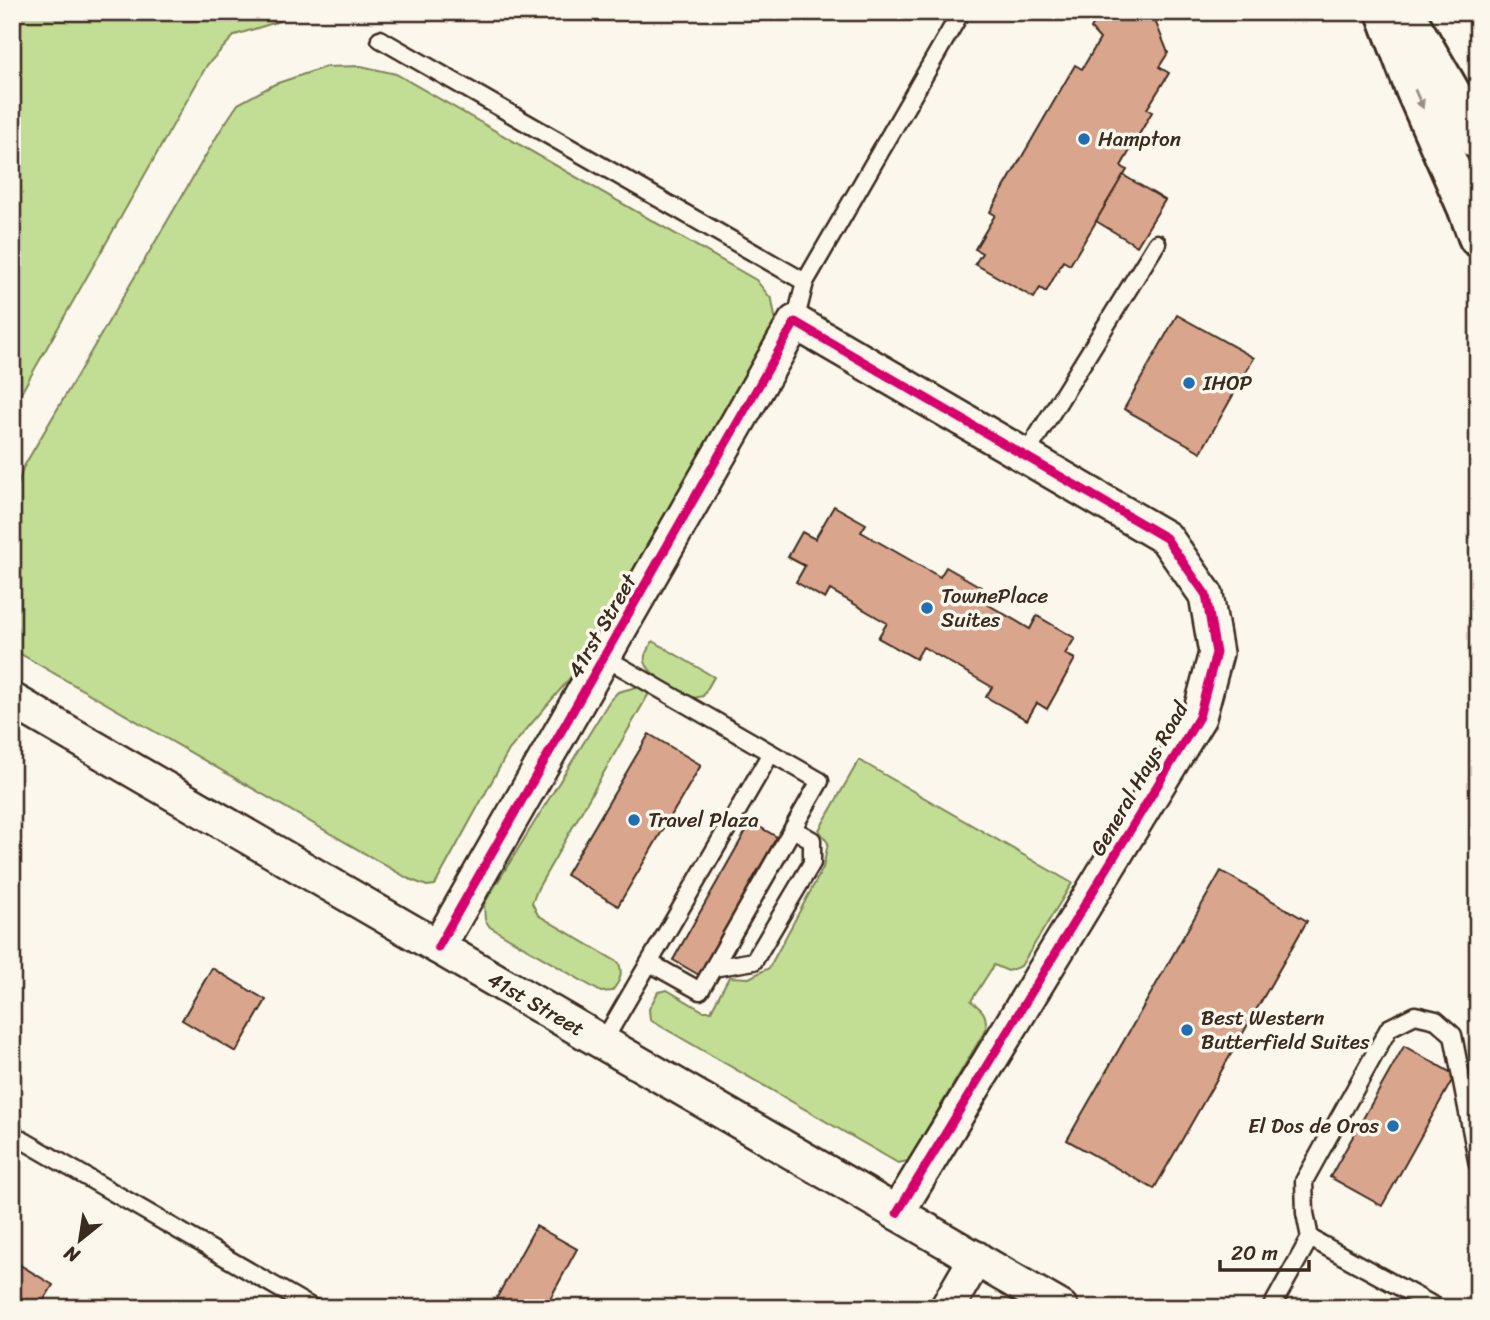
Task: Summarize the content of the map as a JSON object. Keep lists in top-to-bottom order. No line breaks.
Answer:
{"streets":{"street":["41rst Street","General Hays Road","41st Street"]},"crossings":[["41rst Street","General Hays Road"],["41rst Street","41st Street"],["General Hays Road","41st Street"]],"places":["Hampton","IHOP","TownePlace Suites","Travel Plaza","Best Western Butterfield Suites","El Dos de Oros"],"scale_bar":"20 m","north":"bottom left"}
